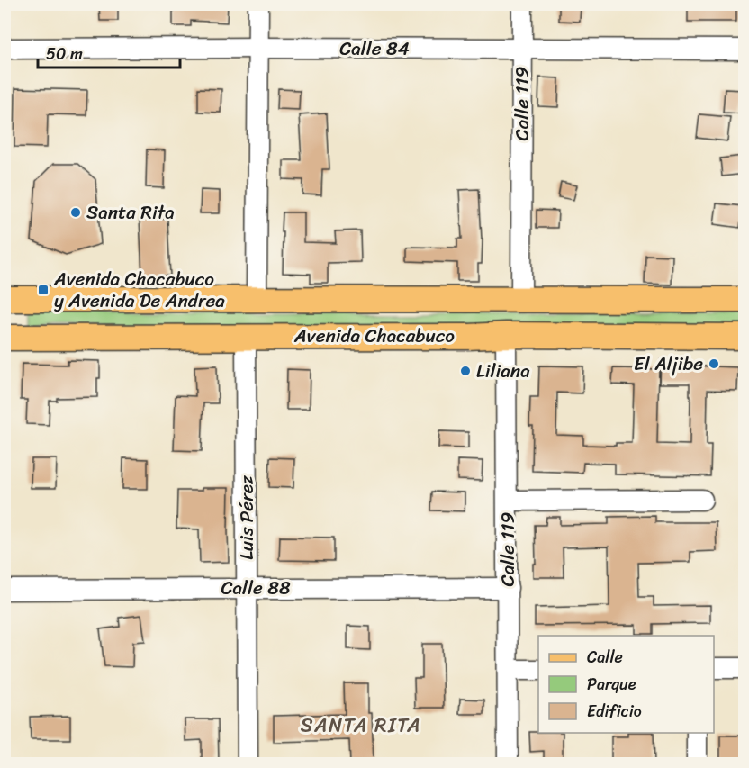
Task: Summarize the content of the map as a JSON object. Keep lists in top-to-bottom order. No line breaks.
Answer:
{"streets":{"main road":["Avenida Chacabuco"],"street":["Calle 84","Calle 119","Luis Pérez","Calle 88"]},"crossings":[["Calle 84","Calle 119"],["Calle 119","Avenida Chacabuco"],["Calle 119","Calle 88"],["Avenida Chacabuco","Luis Pérez"],["Luis Pérez","Calle 88"]],"districts":["SANTA RITA"],"places":{"other":["Santa Rita","El Aljibe","Liliana"],"transit":["Avenida Chacabuco y Avenida De Andrea"]},"legend":["Calle","Parque","Edificio"],"scale_bar":"50 m"}
